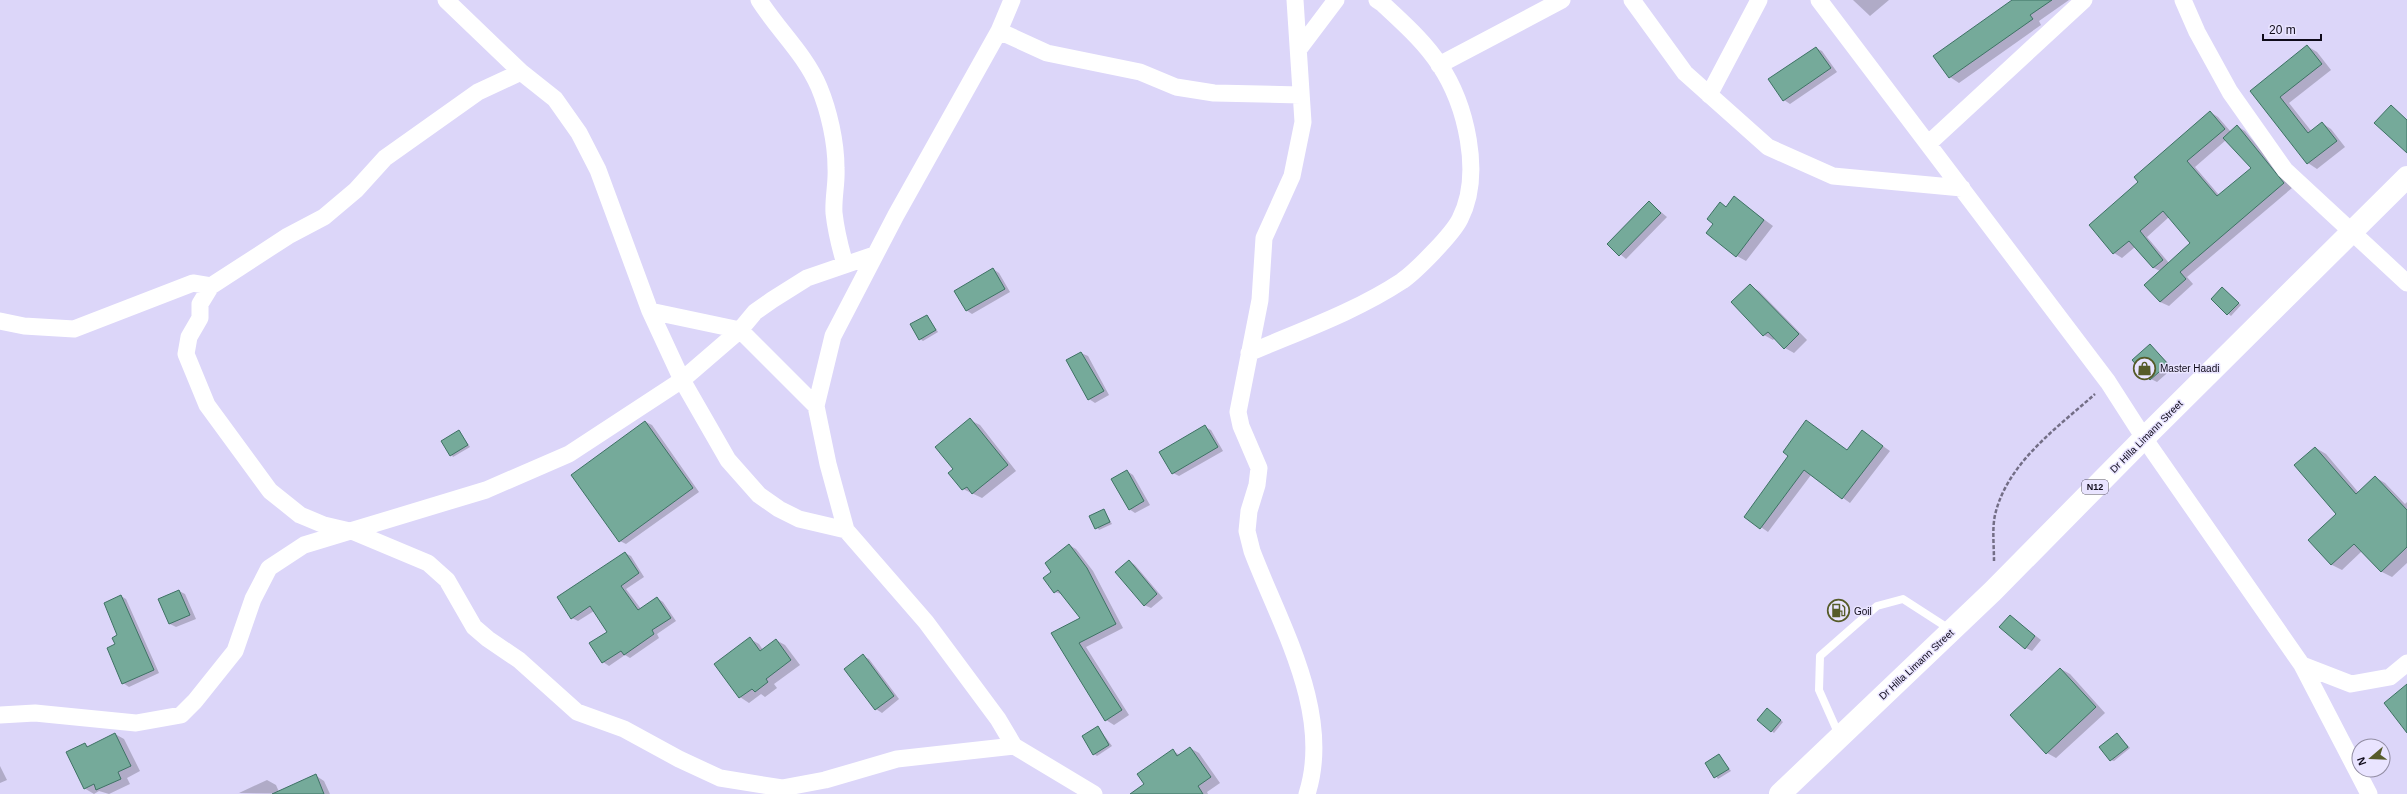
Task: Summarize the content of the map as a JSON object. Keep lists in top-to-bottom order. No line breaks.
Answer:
{"streets":{"highway":["Dr Hilla Limann Street","N12"]},"places":{"shop":["Master Haadi"],"fuel station":["Goil"]},"scale_bar":"20 m","north":"left"}
